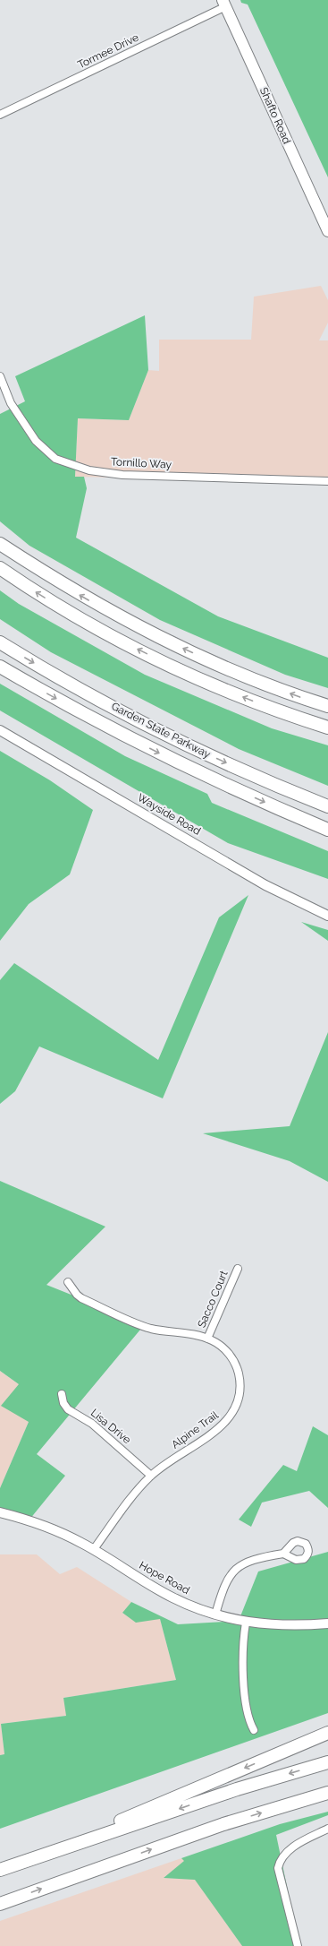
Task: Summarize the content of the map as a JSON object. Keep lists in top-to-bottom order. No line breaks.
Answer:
{"streets":{"highway":["Garden State Parkway"],"main road":["Shafto Road"],"street":["Tormee Drive","Tornillo Way","Wayside Road","Sacco Court","Lisa Drive","Alpine Trail","Hope Road"]},"crossings":[["Tormee Drive","Shafto Road"],["Sacco Court","Alpine Trail"],["Lisa Drive","Alpine Trail"],["Alpine Trail","Hope Road"]]}
